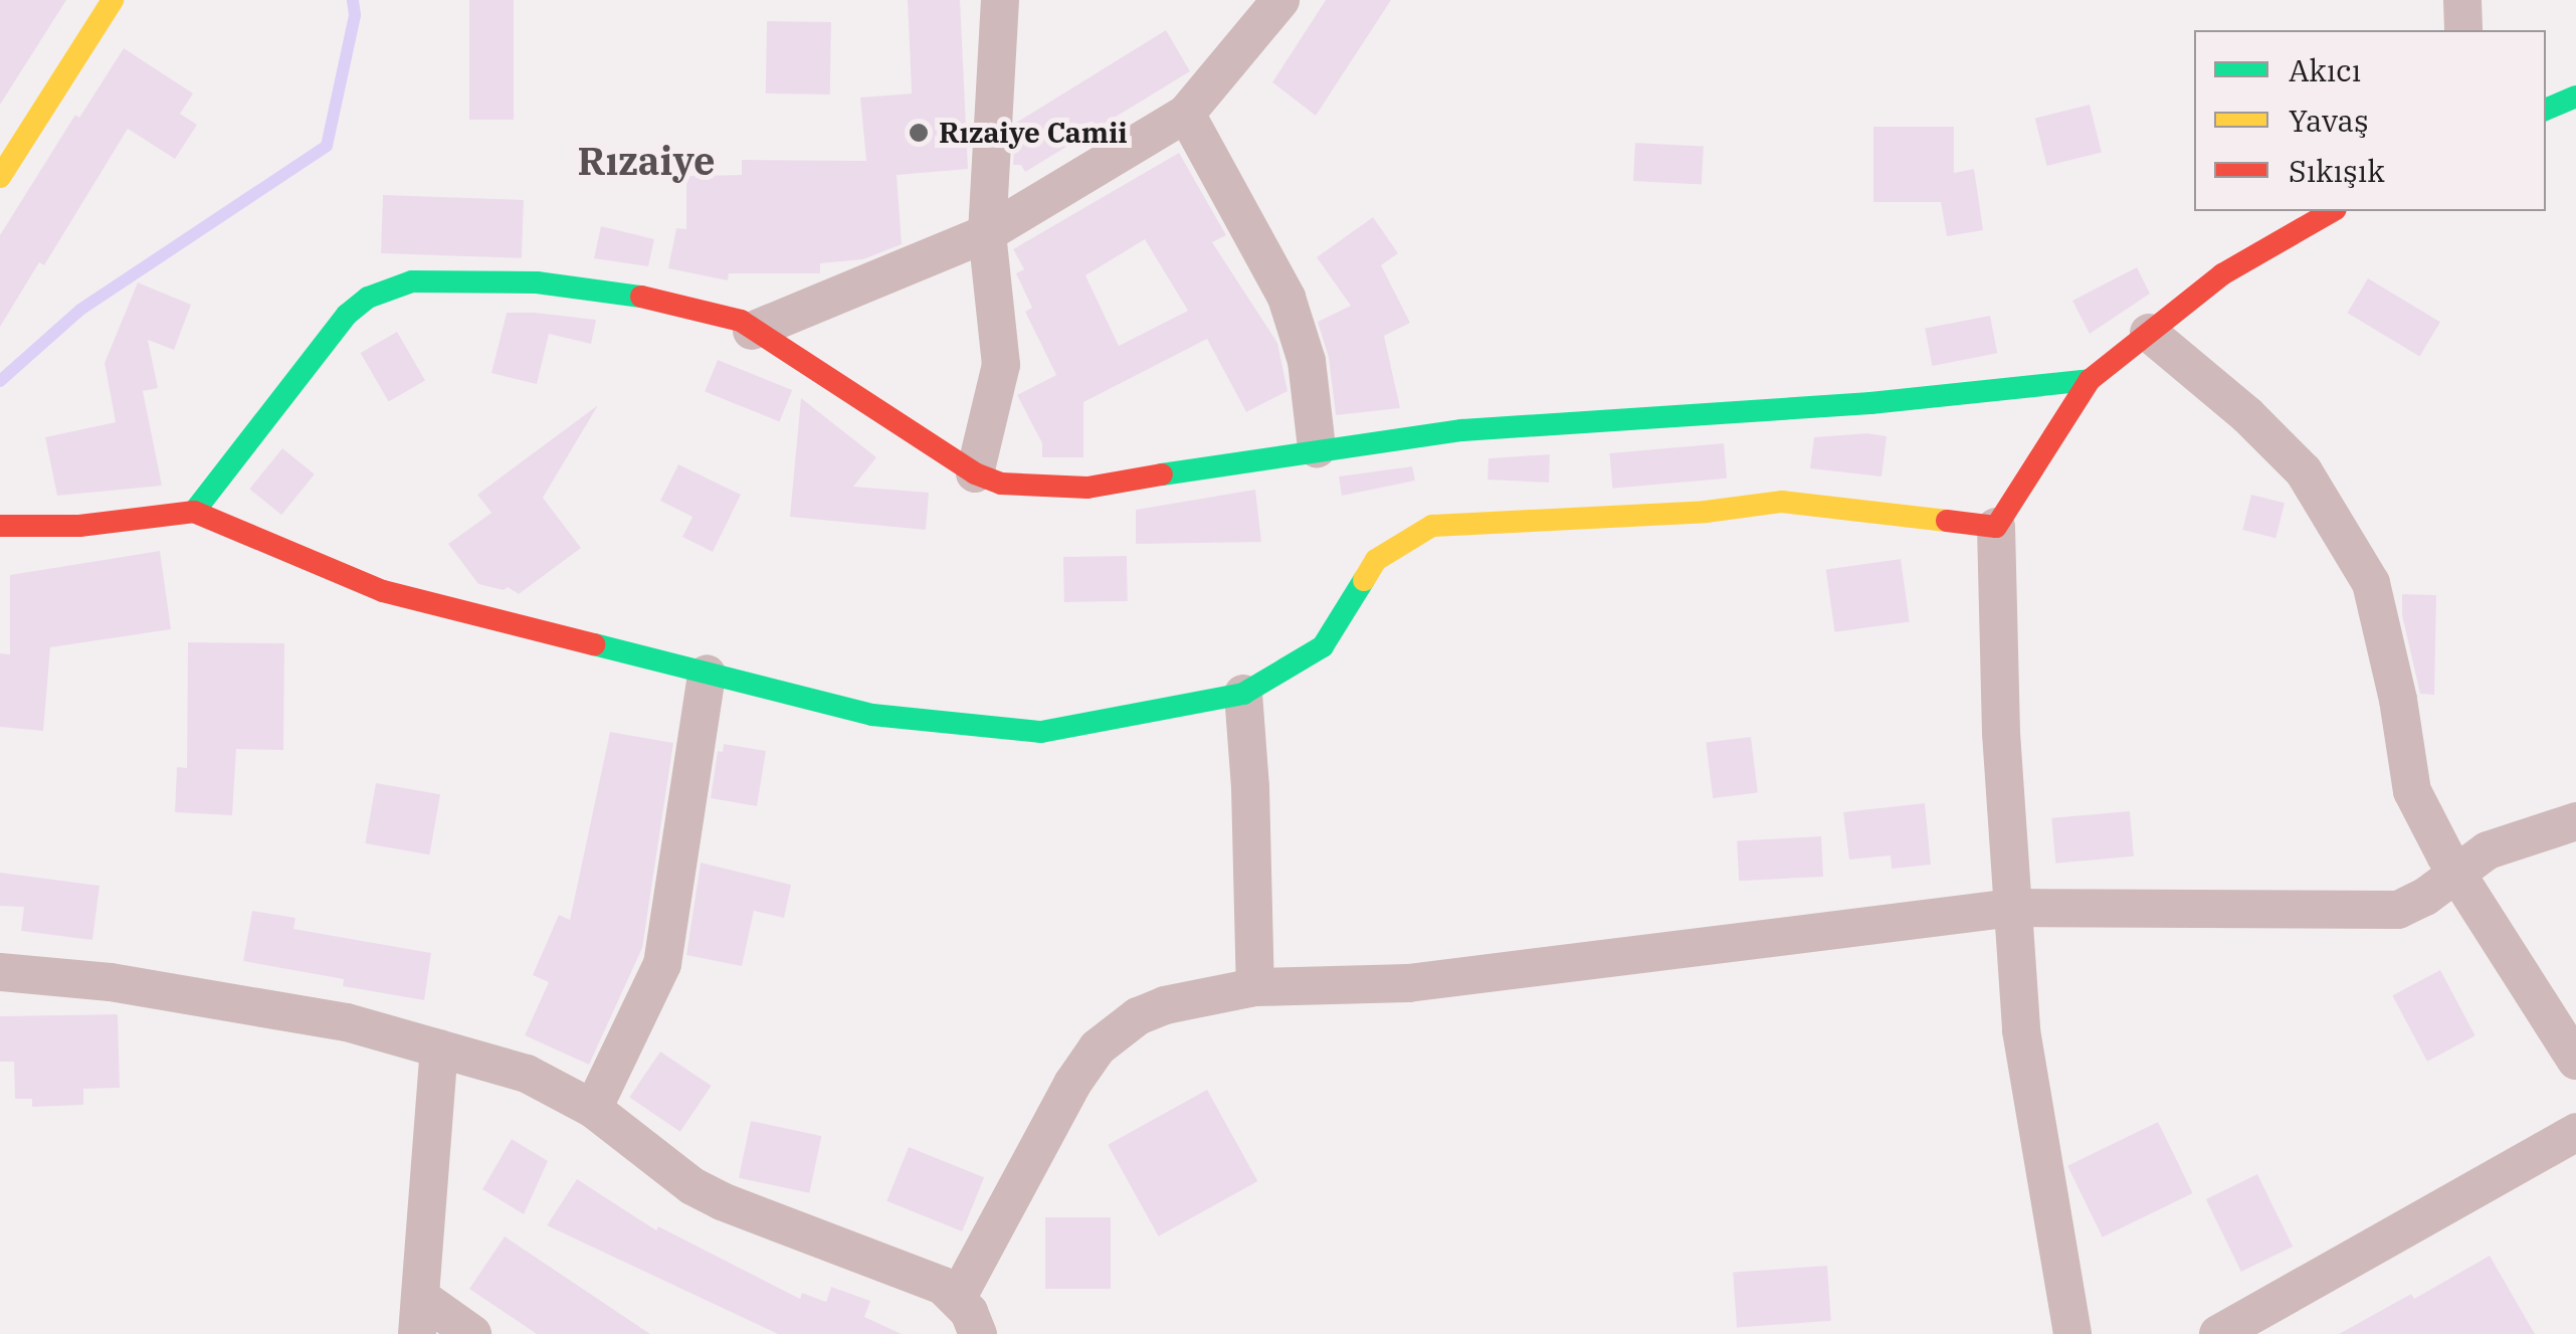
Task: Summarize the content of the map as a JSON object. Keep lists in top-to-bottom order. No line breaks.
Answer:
{"districts":["Rızaiye"],"places":["Rızaiye Camii"],"legend":["Akıcı","Yavaş","Sıkışık"]}
